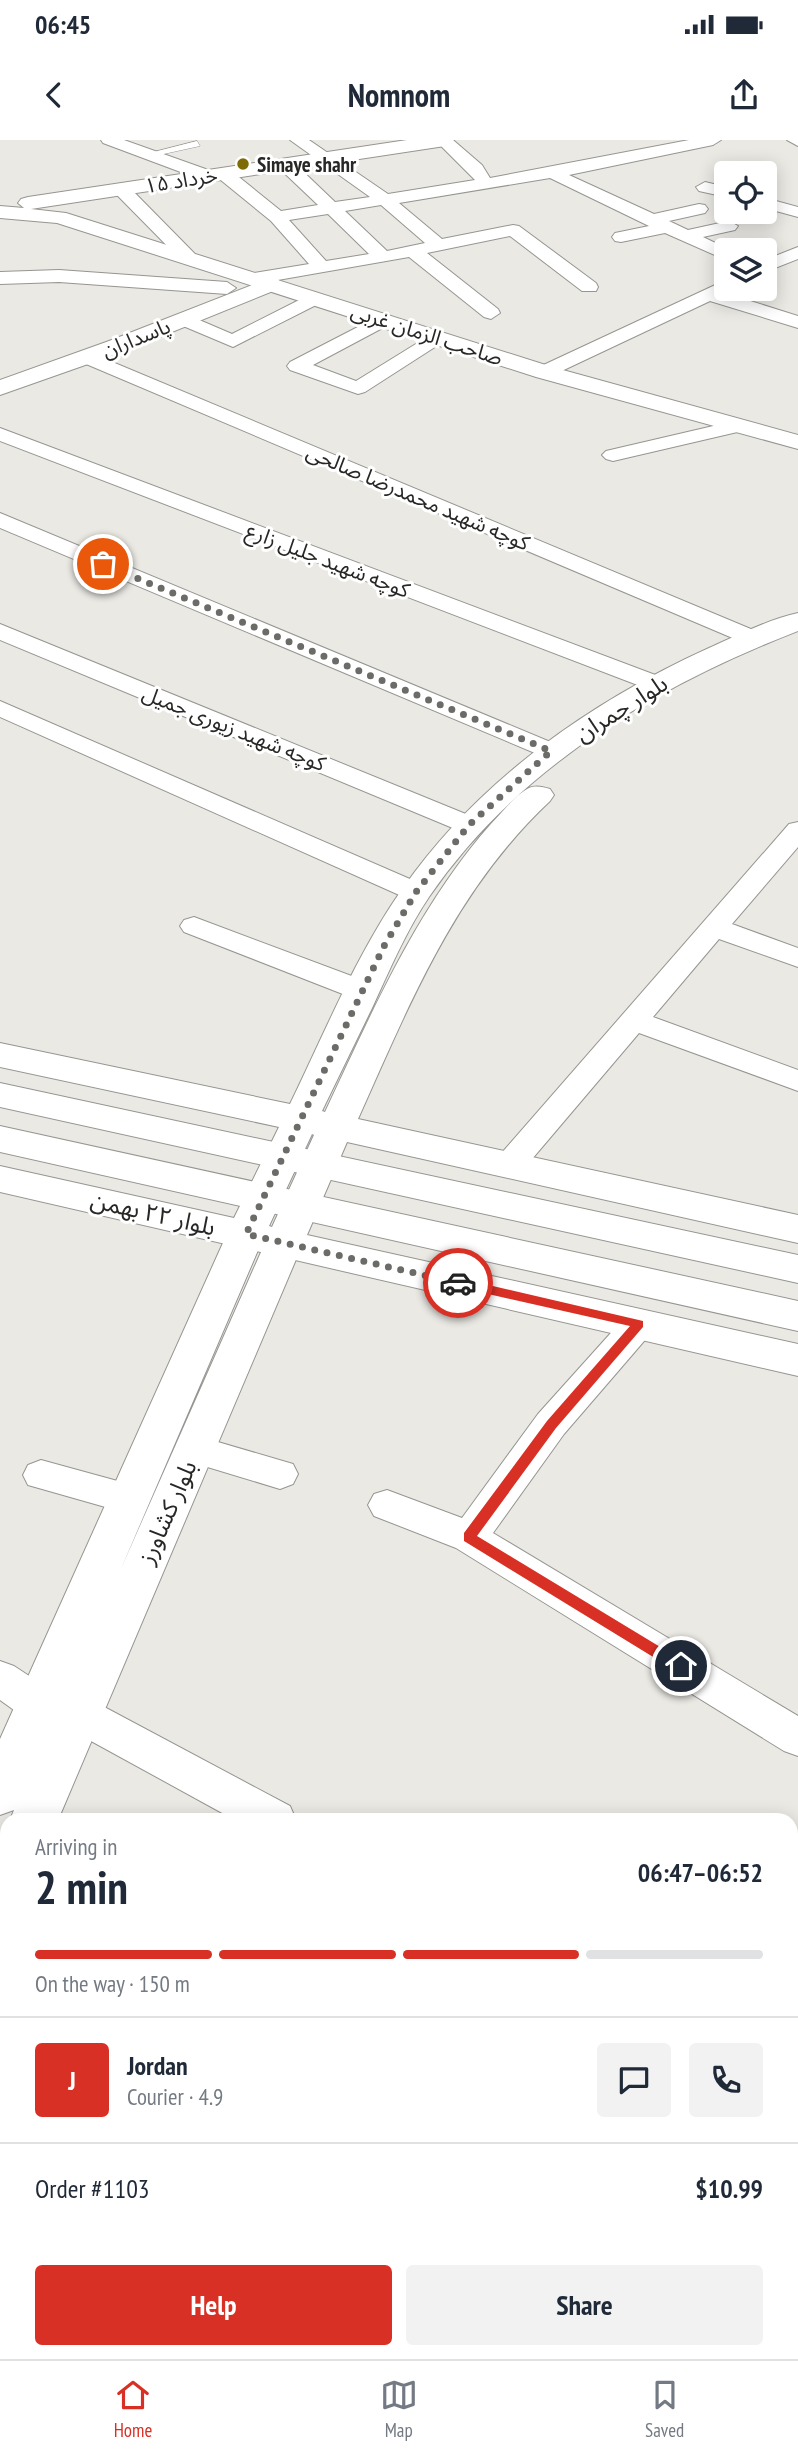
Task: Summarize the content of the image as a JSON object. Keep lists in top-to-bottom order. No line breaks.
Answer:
{"streets":{"main road":["۱۵ خرداد","صاحب الزمان غربی","پاسداران","بلوار چمران","بلوار ۲۲ بهمن","بلوار کشاورز"],"street":["کوچه شهید محمدرضا صالحی","کوچه شهید جلیل زارع","کوچه شهید زیوری جمیل"]},"crossings":[["۱۵ خرداد","صاحب الزمان غربی"],["صاحب الزمان غربی","پاسداران"],["پاسداران","کوچه شهید محمدرضا صالحی"],["کوچه شهید محمدرضا صالحی","بلوار چمران"],["کوچه شهید جلیل زارع","بلوار چمران"],["بلوار چمران","کوچه شهید زیوری جمیل"],["بلوار چمران","بلوار ۲۲ بهمن"],["بلوار چمران","بلوار کشاورز"],["بلوار ۲۲ بهمن","بلوار کشاورز"]],"places":["Simaye shahr"],"page":{"status":"06:45","header":"Nomnom","heading":["2 min","Arriving in","06:47–06:52"],"panel":["Jordan","Courier · 4.9","Order #1103","$10.99"],"bar":"On the way · 150 m","round":"J","buttons":["Help","Share"],"tabs":["Home","Map","Saved"]}}
